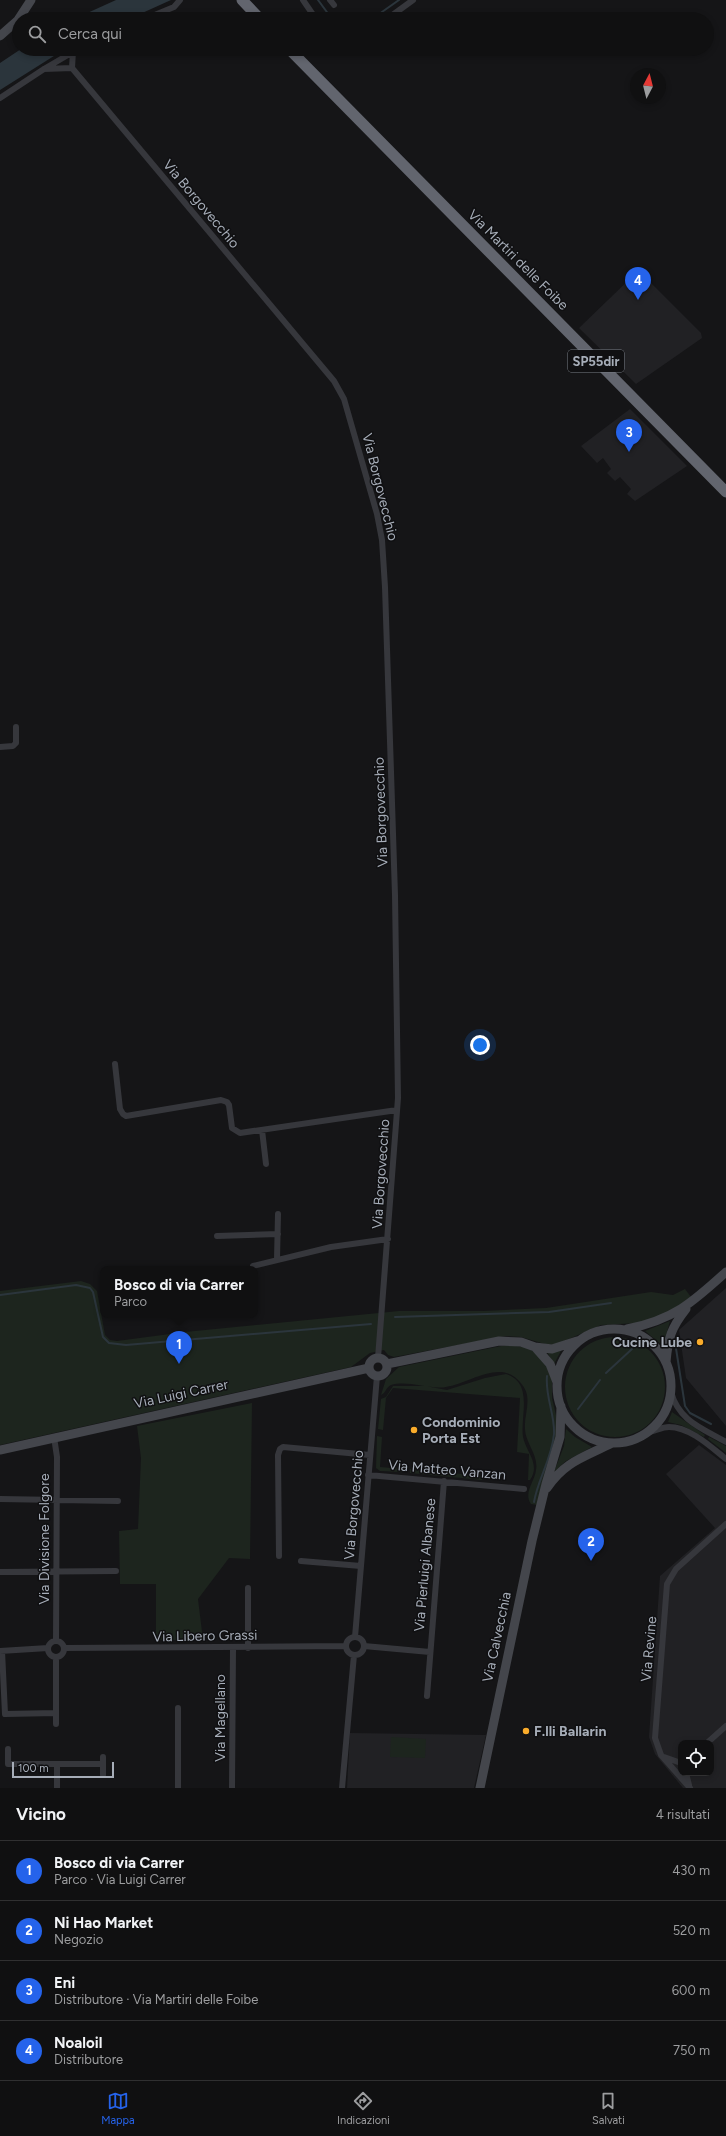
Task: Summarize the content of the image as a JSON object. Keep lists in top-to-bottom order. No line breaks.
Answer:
{"streets":{"highway":["Via Martiri delle Foibe","SP55dir"],"main road":["Via Luigi Carrer","Via Calvecchia"],"street":["Via Borgovecchio","Via Matteo Vanzan","Via Divisione Folgore","Via Pierluigi Albanese","Via Libero Grassi","Via Revine","Via Magellano"]},"crossings":[["Via Borgovecchio","Via Luigi Carrer"],["Via Borgovecchio","Via Matteo Vanzan"],["Via Borgovecchio","Via Pierluigi Albanese"],["Via Borgovecchio","Via Libero Grassi"],["Via Luigi Carrer","Via Divisione Folgore"],["Via Matteo Vanzan","Via Pierluigi Albanese"],["Via Divisione Folgore","Via Libero Grassi"],["Via Pierluigi Albanese","Via Libero Grassi"],["Via Libero Grassi","Via Magellano"]],"places":["Cucine Lube","Condominio Porta Est","F.lli Ballarin"],"scale_bar":"100 m","north":"top","page":{"search":"Cerca qui","pins":["4","3","1","2"],"popup":["Bosco di via Carrer","Parco"],"scale":"100 m","heading":["Vicino","4 risultati"],"list":[{"mark":"1","name":"Bosco di via Carrer","note":"Parco · Via Luigi Carrer","value":"430 m"},{"mark":"2","name":"Ni Hao Market","note":"Negozio","value":"520 m"},{"mark":"3","name":"Eni","note":"Distributore · Via Martiri delle Foibe","value":"600 m"},{"mark":"4","name":"Noaloil","note":"Distributore","value":"750 m"}],"nav":["Mappa","Indicazioni","Salvati"]}}
